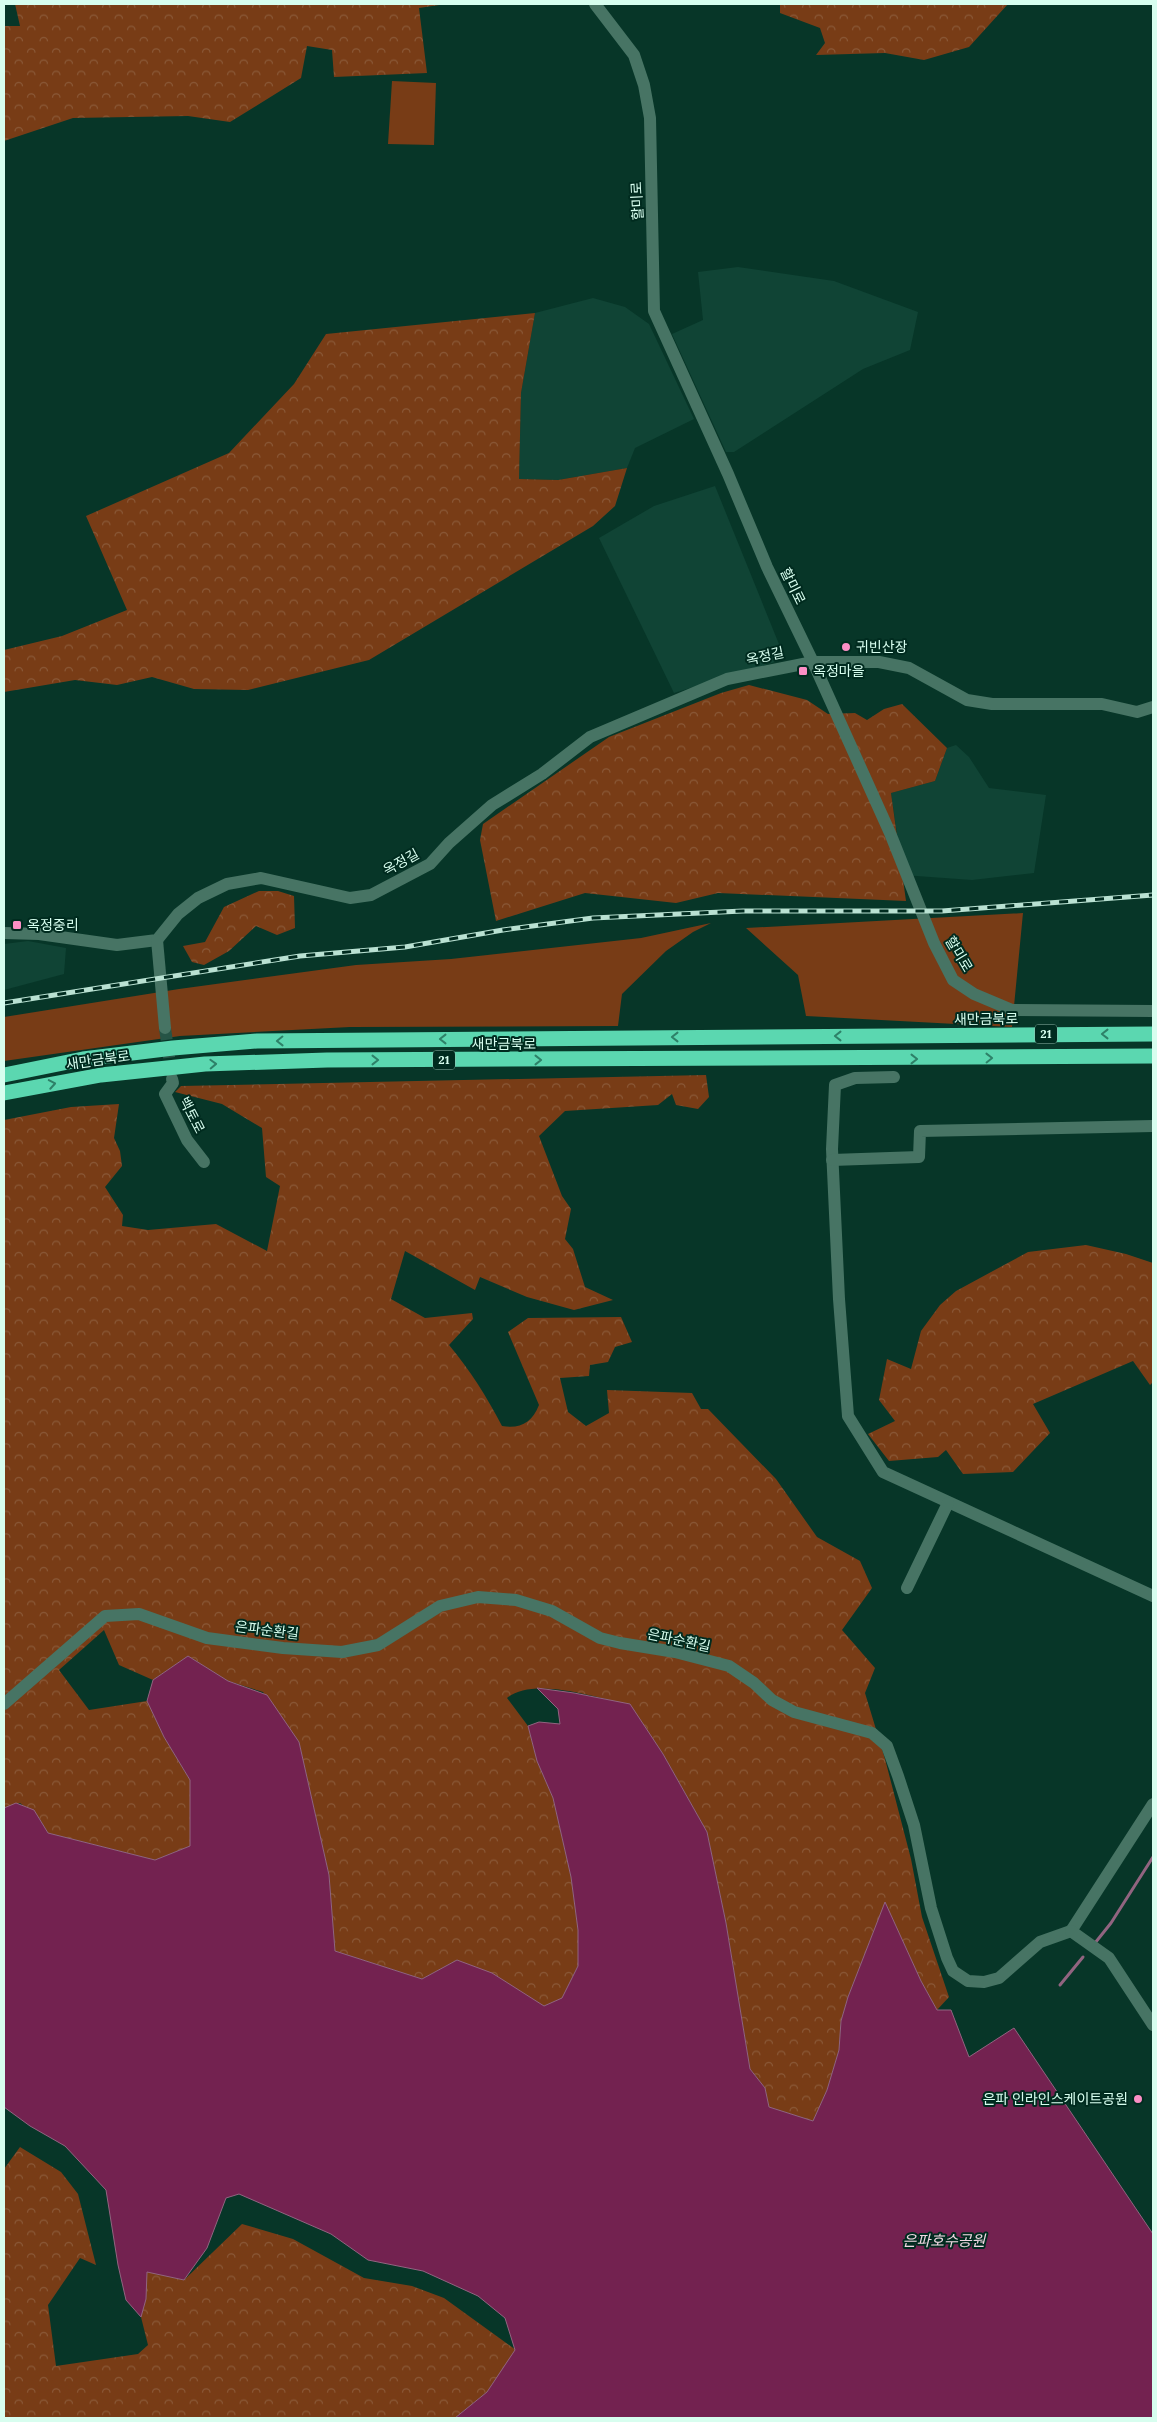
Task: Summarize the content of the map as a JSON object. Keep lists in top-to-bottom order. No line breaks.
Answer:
{"streets":{"highway":["새만금북로","21"],"street":["할미로","옥정길","백토로","은파순환길"]},"crossings":[["할미로","옥정길"]],"water":["은파호수공원"],"places":{"other":["귀빈산장","은파 인라인스케이트공원"],"transit":["옥정마을","옥정중리"]}}
